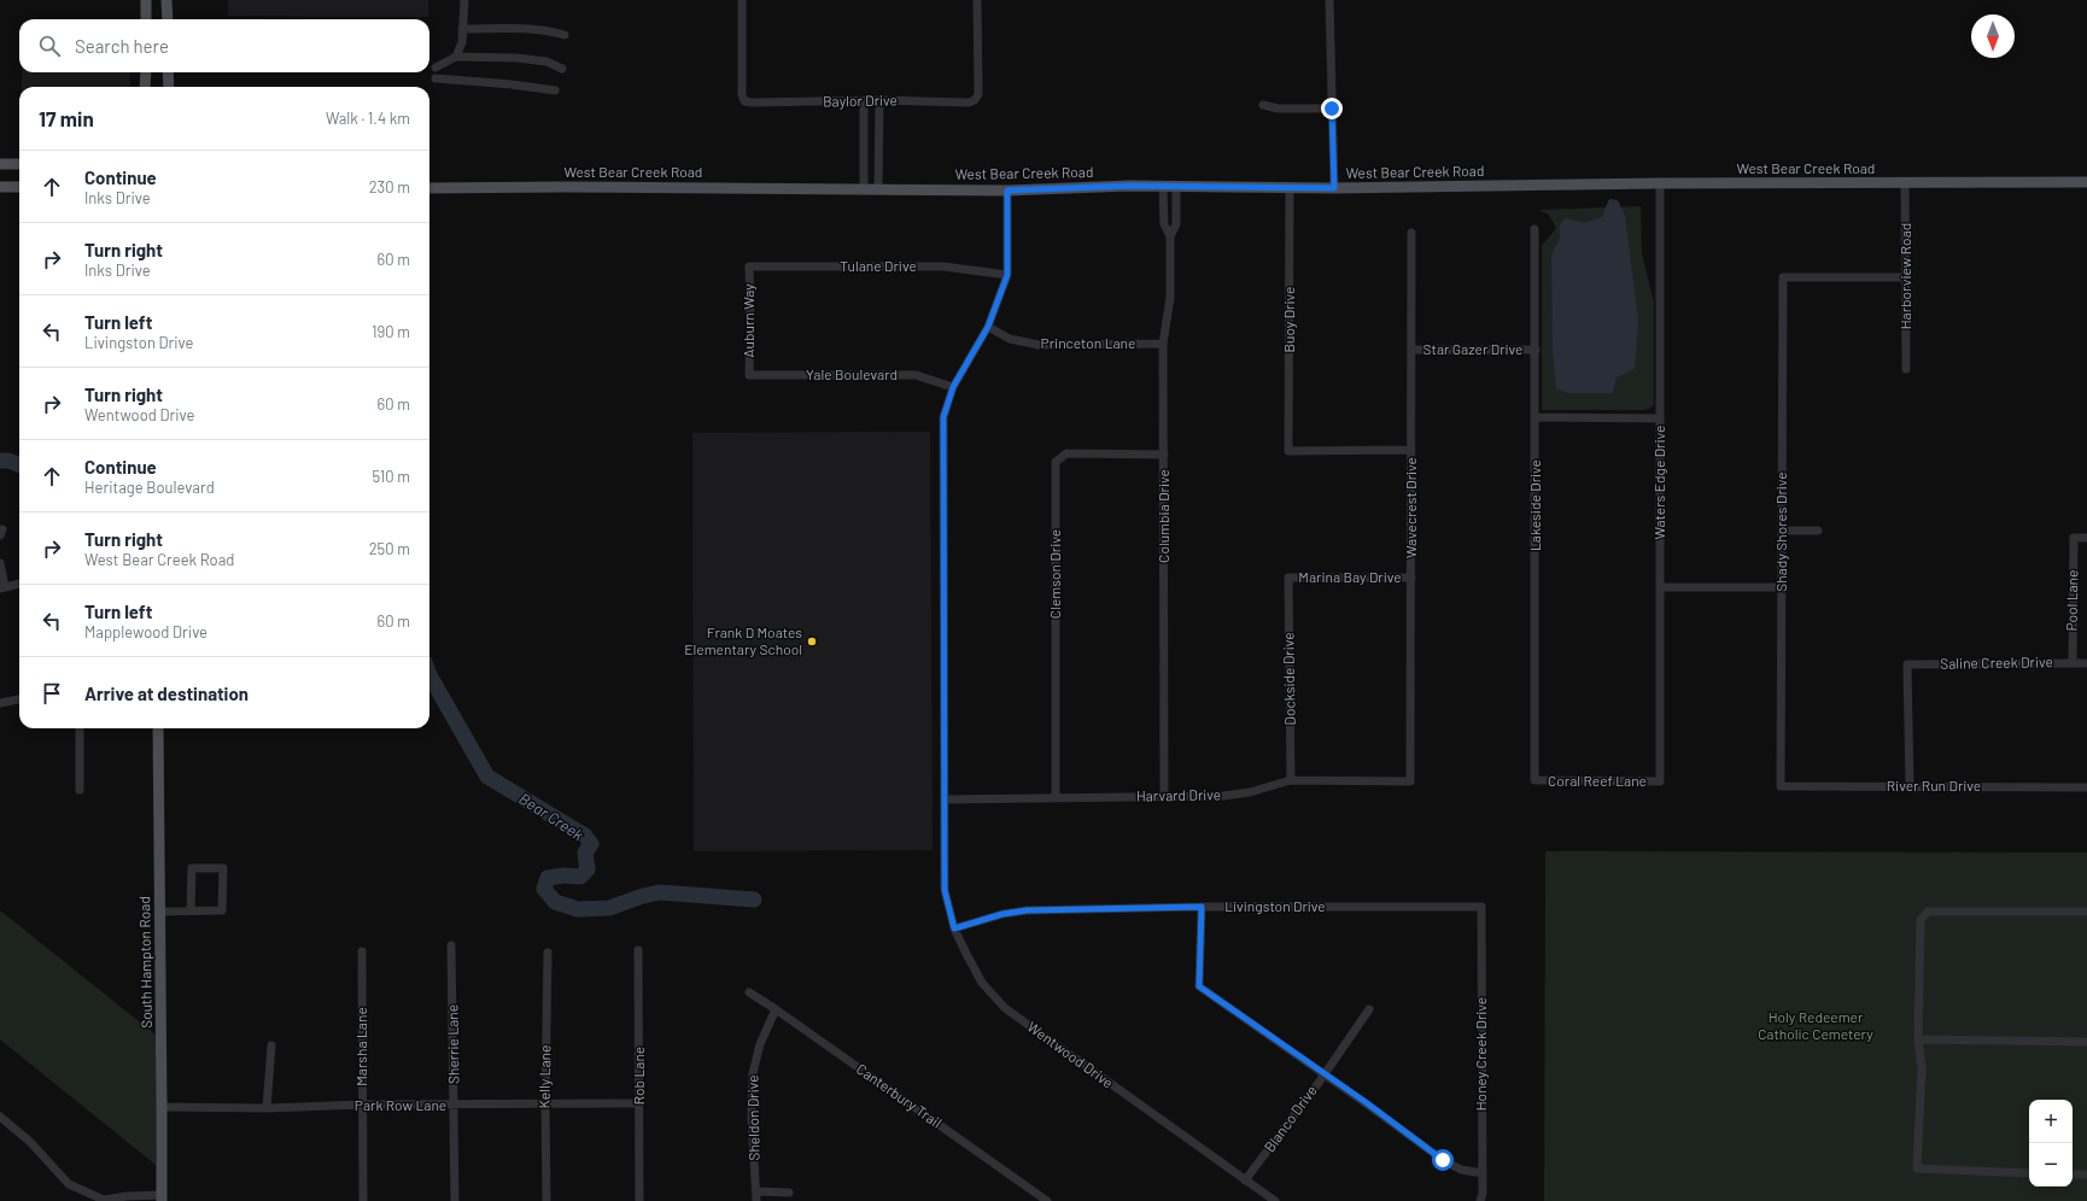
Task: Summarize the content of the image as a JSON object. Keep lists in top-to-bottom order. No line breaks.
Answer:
{"streets":{"main road":["West Bear Creek Road","South Hampton Road"],"street":["Baylor Drive","Tulane Drive","Harborview Road","Buoy Drive","Auburn Way","Princeton Lane","Star Gazer Drive","Yale Boulevard","Waters Edge Drive","Lakeside Drive","Wavecrest Drive","Columbia Drive","Shady Shores Drive","Clemson Drive","Marina Bay Drive","Pool Lane","Saline Creek Drive","Dockside Drive","Coral Reef Lane","River Run Drive","Harvard Drive","Livingston Drive","Sherrie Lane","Marsha Lane","Honey Creek Drive","Wentwood Drive","Rob Lane","Kelly Lane","Canterbury Trail","Park Row Lane","Sheldon Drive","Blanco Drive"]},"crossings":[["West Bear Creek Road","Harborview Road"],["West Bear Creek Road","Buoy Drive"],["West Bear Creek Road","Waters Edge Drive"],["West Bear Creek Road","Columbia Drive"],["Tulane Drive","Auburn Way"],["Tulane Drive","Wentwood Drive"],["Harborview Road","Shady Shores Drive"],["Buoy Drive","Wavecrest Drive"],["Auburn Way","Yale Boulevard"],["Princeton Lane","Columbia Drive"],["Princeton Lane","Wentwood Drive"],["Star Gazer Drive","Lakeside Drive"],["Star Gazer Drive","Wavecrest Drive"],["Yale Boulevard","Wentwood Drive"],["Waters Edge Drive","Coral Reef Lane"],["Lakeside Drive","Coral Reef Lane"],["Wavecrest Drive","Marina Bay Drive"],["Wavecrest Drive","Harvard Drive"],["Columbia Drive","Clemson Drive"],["Columbia Drive","Harvard Drive"],["Shady Shores Drive","River Run Drive"],["Clemson Drive","Harvard Drive"],["Marina Bay Drive","Dockside Drive"],["Pool Lane","Saline Creek Drive"],["Saline Creek Drive","River Run Drive"],["Dockside Drive","Harvard Drive"],["Harvard Drive","Wentwood Drive"],["Livingston Drive","Honey Creek Drive"],["Livingston Drive","Wentwood Drive"],["South Hampton Road","Park Row Lane"],["Sherrie Lane","Park Row Lane"],["Marsha Lane","Park Row Lane"],["Wentwood Drive","Blanco Drive"],["Rob Lane","Park Row Lane"],["Kelly Lane","Park Row Lane"],["Canterbury Trail","Sheldon Drive"]],"water":["Bear Creek"],"parks":["Holy Redeemer Catholic Cemetery"],"places":["Frank D Moates Elementary School"],"north":"bottom","page":{"search":"Search here","heading":["17 min","Walk · 1.4 km"],"list":[["Continue","Inks Drive","230 m"],["Turn right","Inks Drive","60 m"],["Turn left","Livingston Drive","190 m"],["Turn right","Wentwood Drive","60 m"],["Continue","Heritage Boulevard","510 m"],["Turn right","West Bear Creek Road","250 m"],["Turn left","Mapplewood Drive","60 m"],"Arrive at destination"],"map_buttons":["+","−"]}}
